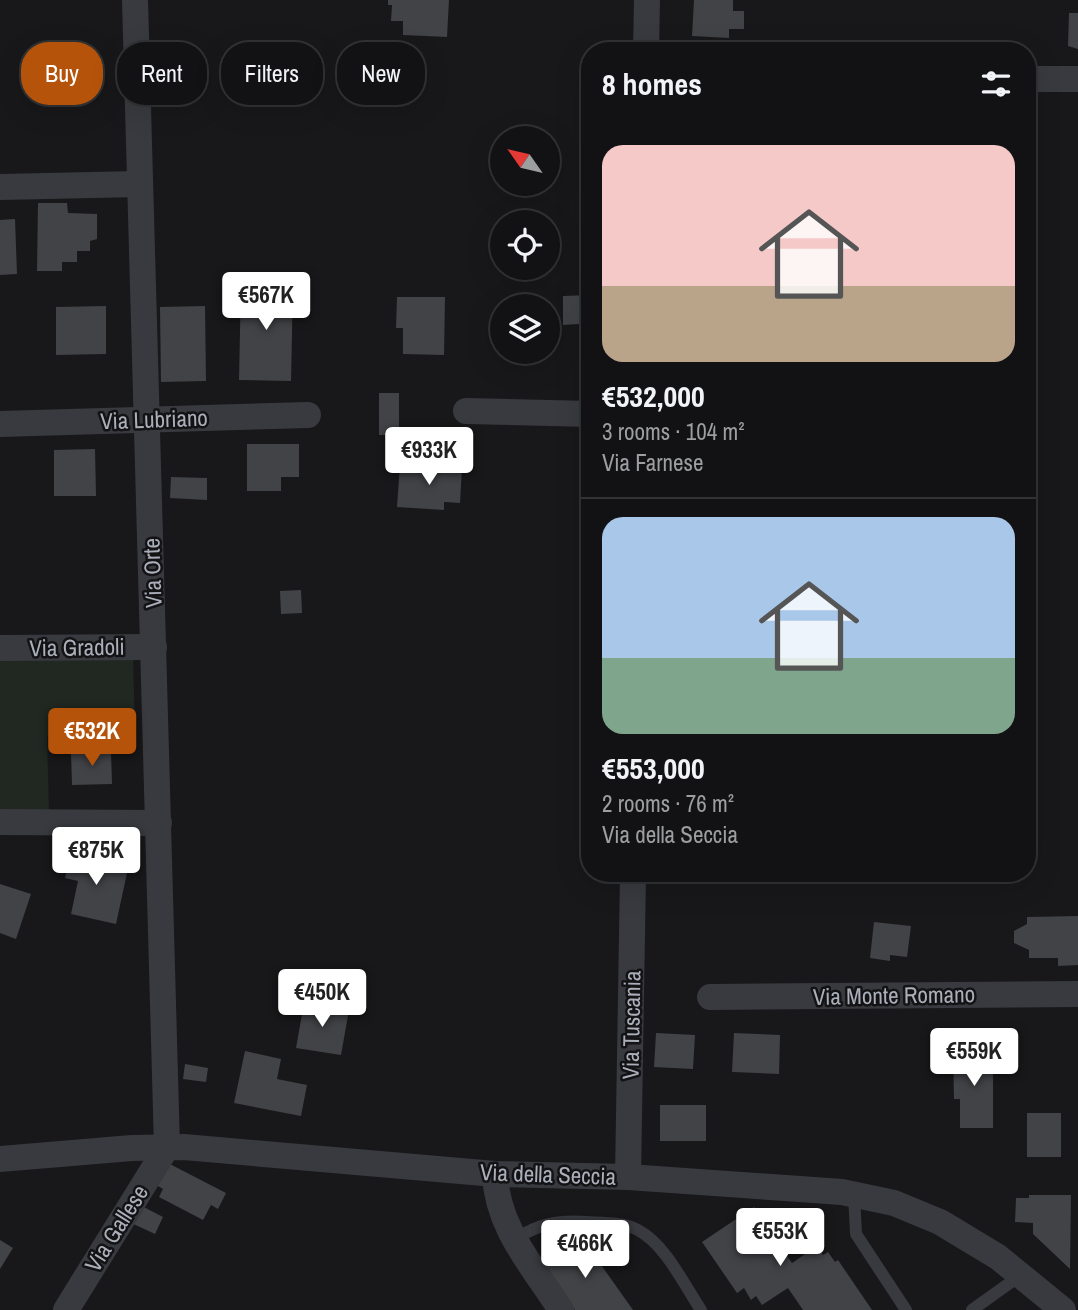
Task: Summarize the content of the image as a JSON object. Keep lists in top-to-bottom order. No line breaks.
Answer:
{"streets":{"street":["Via Lubriano","Via Orte","Via Gradoli","Via Monte Romano","Via Tuscania","Via della Seccia","Via Gallese"]},"crossings":[["Via Lubriano","Via Orte"],["Via Orte","Via Gradoli"],["Via Orte","Via della Seccia"],["Via Orte","Via Gallese"],["Via Tuscania","Via della Seccia"],["Via della Seccia","Via Gallese"]],"north":"top left","page":{"chip":["Buy","Rent","Filters","New"],"heading":"8 homes","list":[{"name":"€532,000","note":"3 rooms · 104 m² · Via Farnese"},{"name":"€553,000","note":"2 rooms · 76 m² · Via della Seccia"}],"price":["€567K","€933K","€532K","€875K","€450K","€559K","€553K","€466K"]}}
